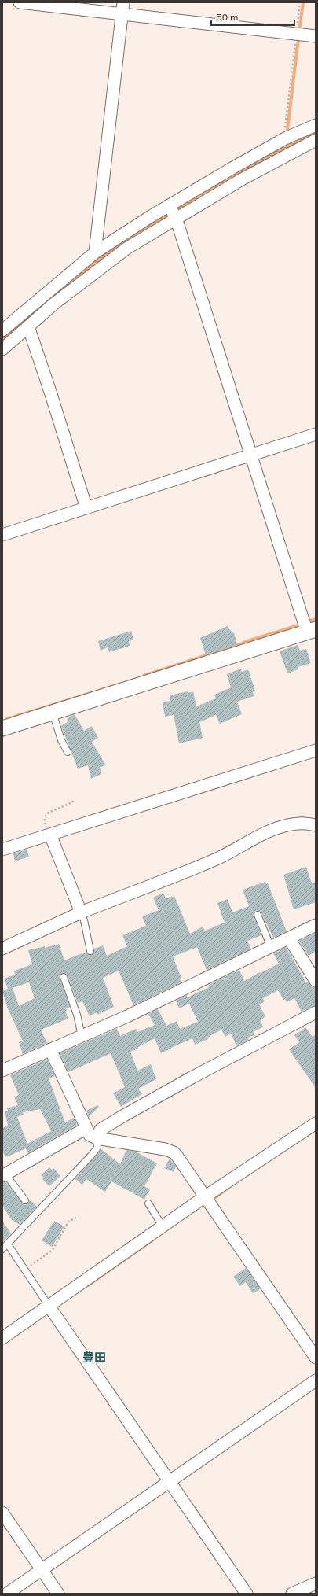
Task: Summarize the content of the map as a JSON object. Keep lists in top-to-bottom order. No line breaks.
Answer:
{"districts":["豊田"],"scale_bar":"50 m"}
